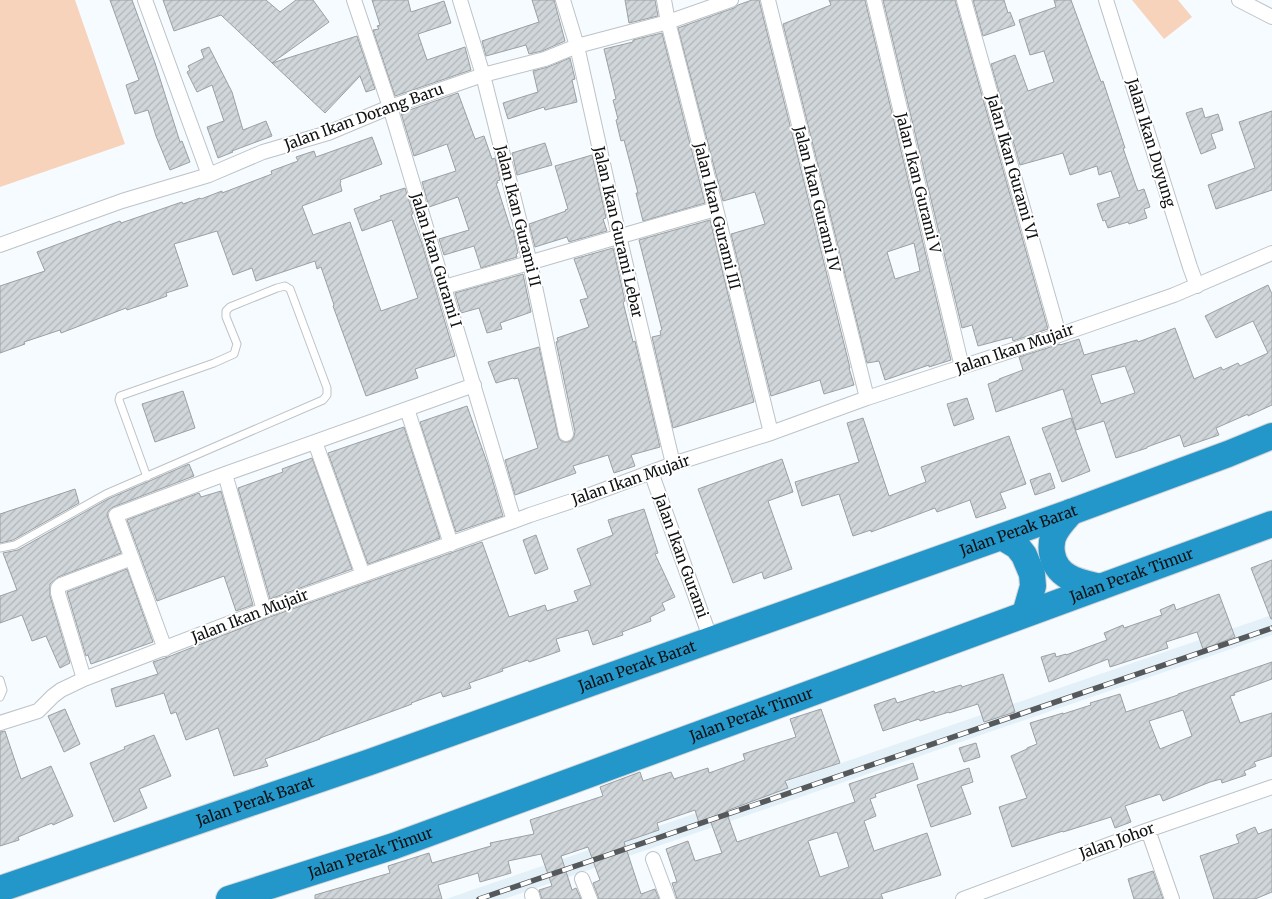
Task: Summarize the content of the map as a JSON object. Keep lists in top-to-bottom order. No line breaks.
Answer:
{"streets":{"highway":["Jalan Perak Barat","Jalan Perak Timur"],"street":["Jalan Ikan Dorang Baru","Jalan Ikan Duyung","Jalan Ikan Gurami VI","Jalan Ikan Gurami V","Jalan Ikan Gurami IV","Jalan Ikan Gurami II","Jalan Ikan Gurami III","Jalan Ikan Gurami Lebar","Jalan Ikan Gurami I","Jalan Ikan Mujair","Jalan Ikan Gurami","Jalan Johor"]},"crossings":[["Jalan Ikan Dorang Baru","Jalan Ikan Gurami II"],["Jalan Ikan Dorang Baru","Jalan Ikan Gurami III"],["Jalan Ikan Dorang Baru","Jalan Ikan Gurami Lebar"],["Jalan Ikan Dorang Baru","Jalan Ikan Gurami I"],["Jalan Ikan Duyung","Jalan Ikan Mujair"],["Jalan Ikan Gurami VI","Jalan Ikan Mujair"],["Jalan Ikan Gurami V","Jalan Ikan Mujair"],["Jalan Ikan Gurami IV","Jalan Ikan Mujair"],["Jalan Ikan Gurami III","Jalan Ikan Mujair"],["Jalan Ikan Gurami Lebar","Jalan Ikan Mujair"],["Jalan Ikan Gurami I","Jalan Ikan Mujair"],["Jalan Ikan Mujair","Jalan Ikan Gurami"],["Jalan Perak Barat","Jalan Ikan Gurami"]]}
